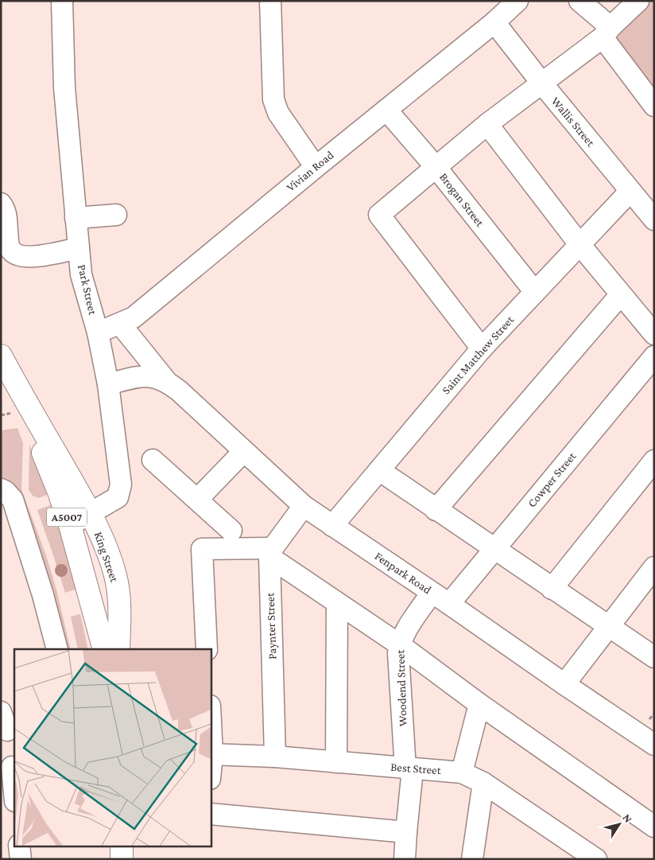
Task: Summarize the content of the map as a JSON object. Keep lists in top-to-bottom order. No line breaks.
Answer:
{"streets":{"main road":["A5007","King Street"],"street":["Wallis Street","Vivian Road","Brogan Street","Park Street","Saint Matthew Street","Cowper Street","Fenpark Road","Paynter Street","Woodend Street","Best Street"]},"crossings":[["Wallis Street","Vivian Road"],["Wallis Street","Saint Matthew Street"],["Vivian Road","Brogan Street"],["Vivian Road","Park Street"],["Vivian Road","Fenpark Road"],["Brogan Street","Saint Matthew Street"],["Park Street","King Street"],["Park Street","Fenpark Road"],["Saint Matthew Street","Fenpark Road"],["Cowper Street","Fenpark Road"],["Fenpark Road","Woodend Street"],["Paynter Street","Best Street"],["Woodend Street","Best Street"]],"north":"top right"}
